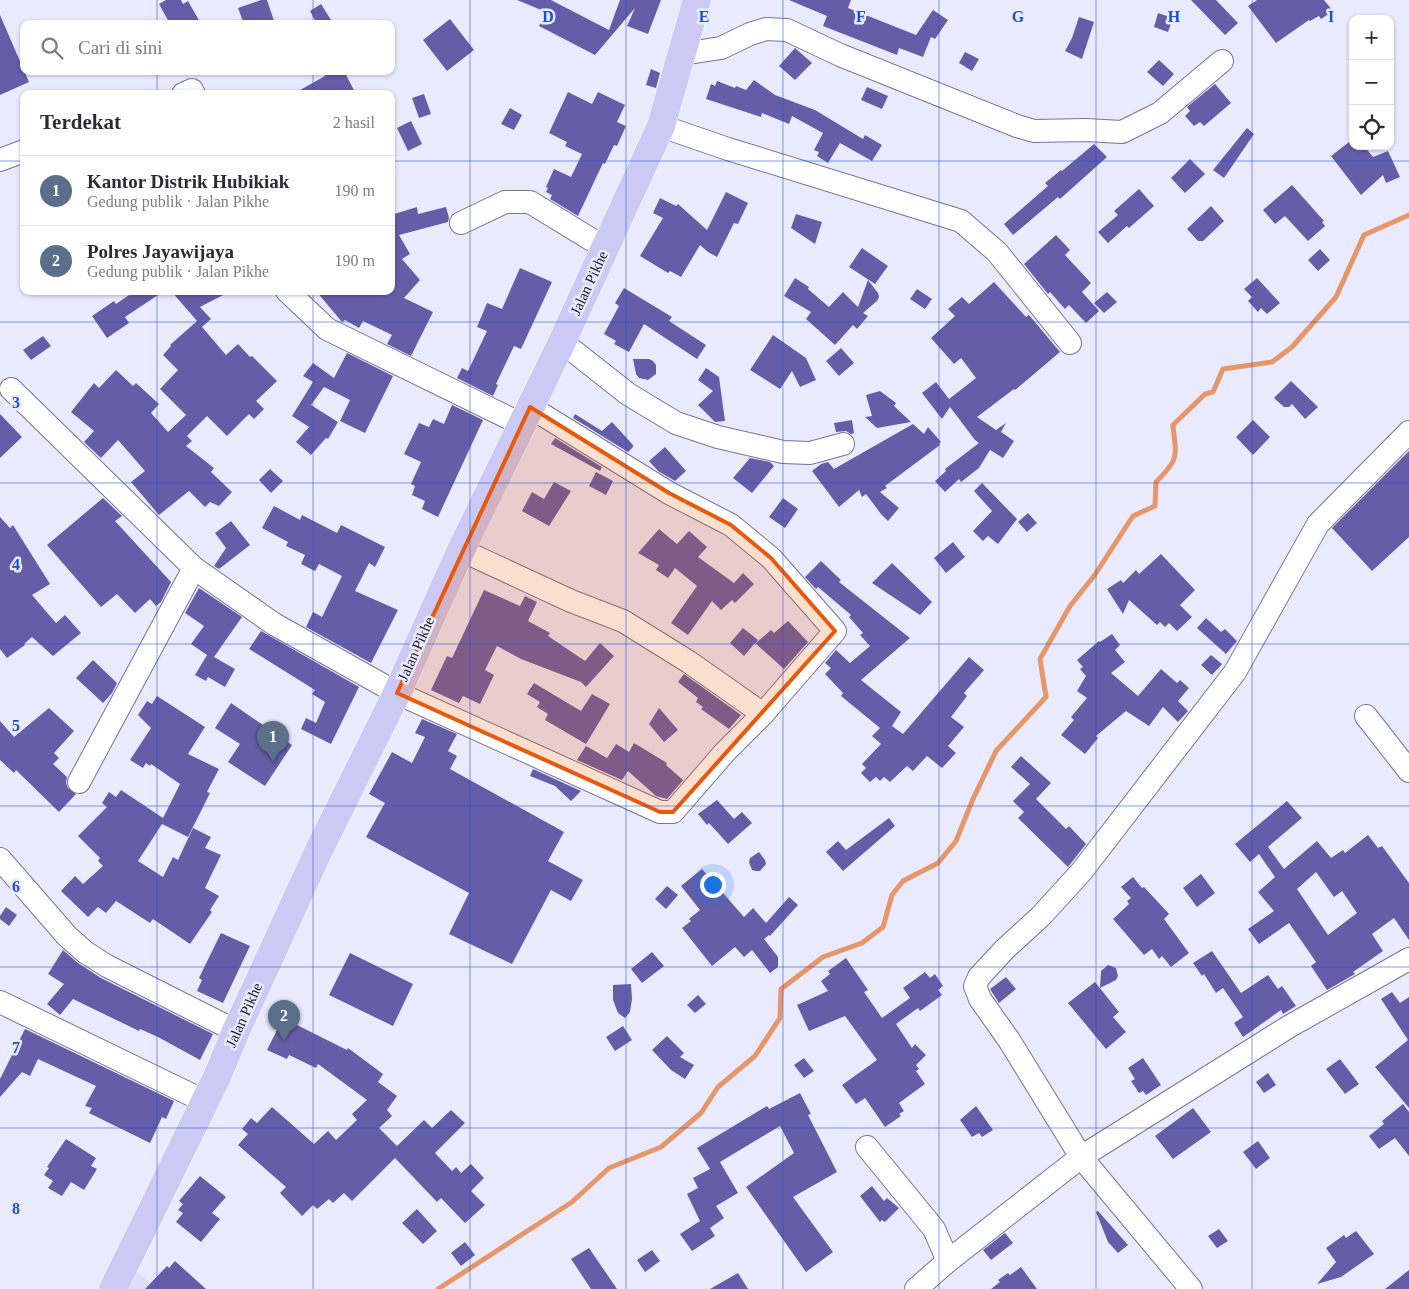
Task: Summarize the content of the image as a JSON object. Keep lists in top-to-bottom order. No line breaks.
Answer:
{"streets":{"highway":["Jalan Pikhe"]},"page":{"map_buttons":["+","−"],"search":"Cari di sini","heading":["Terdekat","2 hasil"],"list":[{"mark":"1","name":"Kantor Distrik Hubikiak","note":"Gedung publik · Jalan Pikhe","value":"190 m"},{"mark":"2","name":"Polres Jayawijaya","note":"Gedung publik · Jalan Pikhe","value":"190 m"}],"pins":["1","2"]},"grid":{"columns":["D","E","F","G","H","I"],"rows":["3","4","5","6","7","8"]}}
